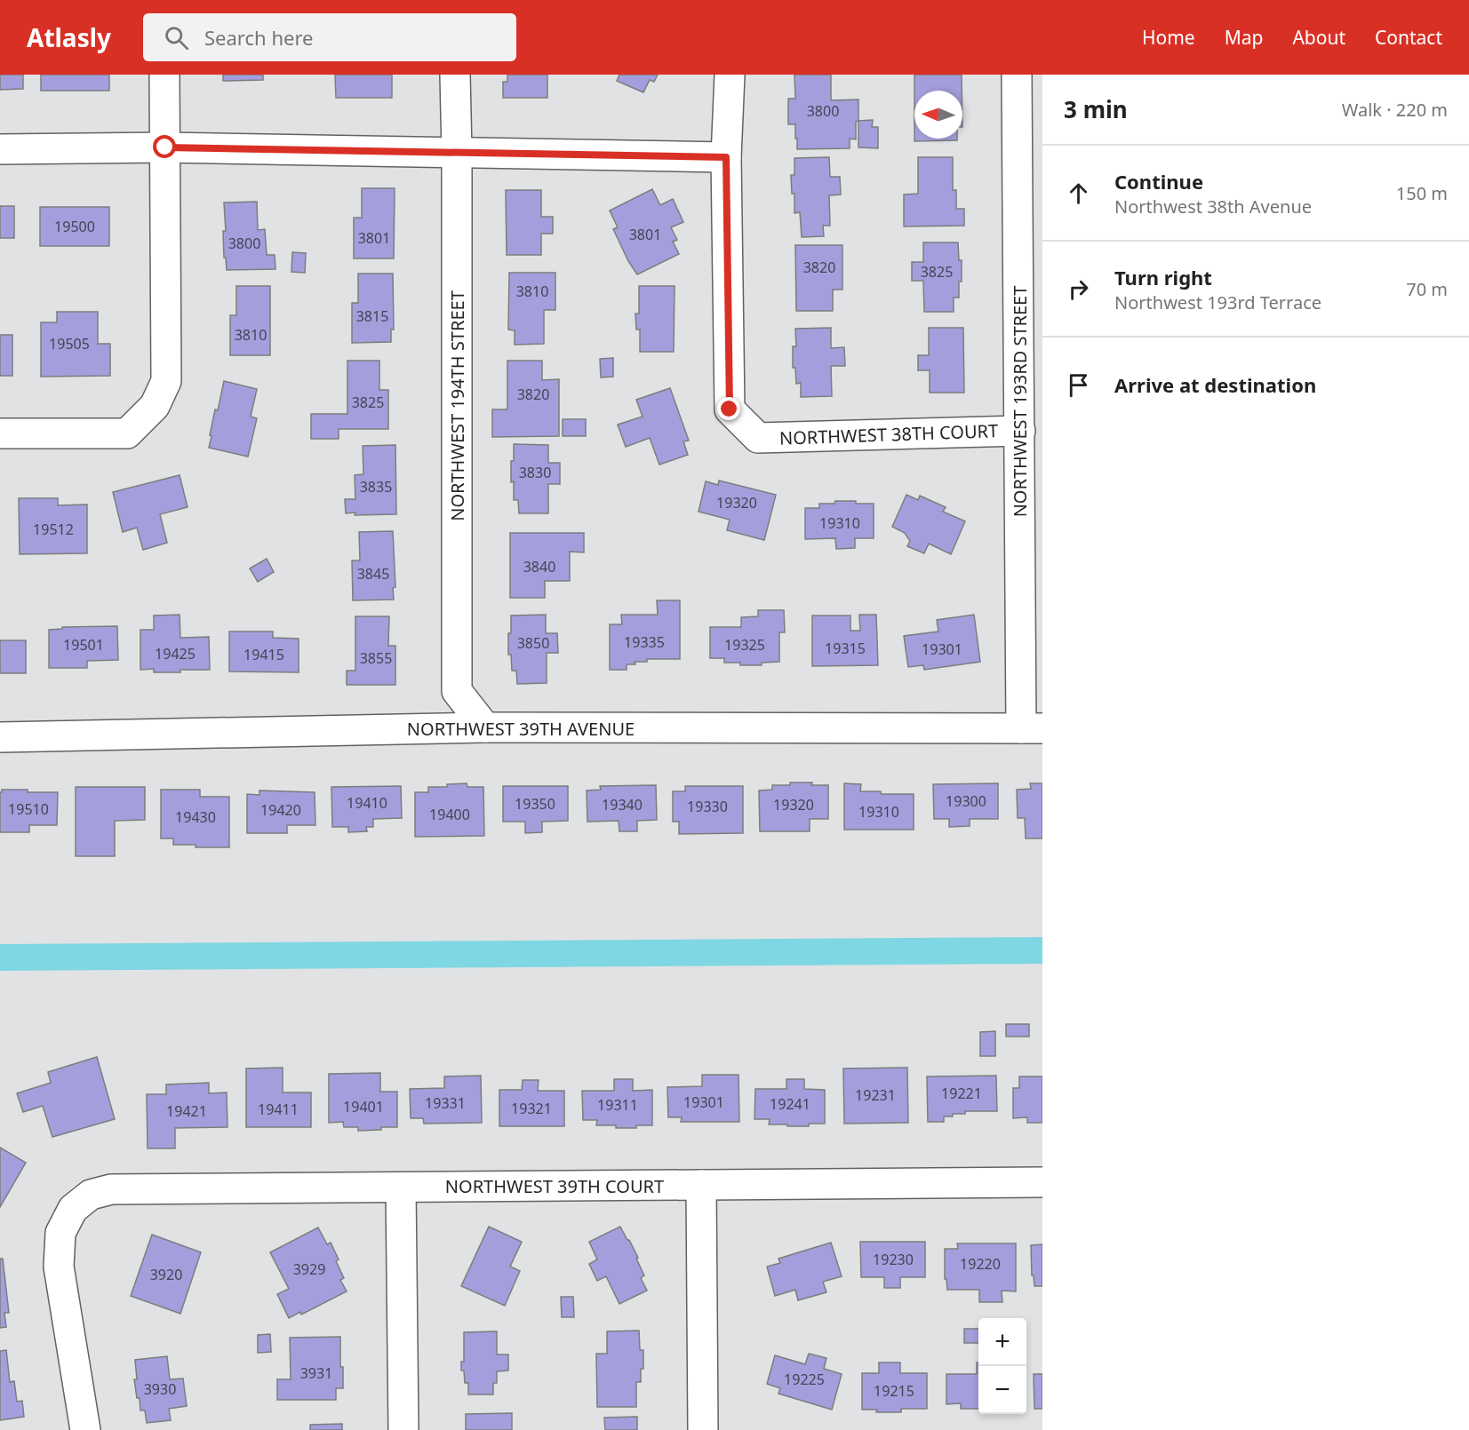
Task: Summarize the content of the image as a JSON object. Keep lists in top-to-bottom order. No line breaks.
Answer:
{"streets":{"street":["NORTHWEST 193RD STREET","NORTHWEST 194TH STREET","NORTHWEST 38TH COURT","NORTHWEST 39TH AVENUE","NORTHWEST 39TH COURT"]},"crossings":[["NORTHWEST 193RD STREET","NORTHWEST 38TH COURT"],["NORTHWEST 193RD STREET","NORTHWEST 39TH AVENUE"],["NORTHWEST 194TH STREET","NORTHWEST 39TH AVENUE"]],"house_numbers":["3800","19500","3801","3801","3800","3820","3825","3810","3815","3810","19505","3820","3825","3830","3835","19320","19310","19512","3840","3845","19335","3850","19501","19325","19315","19301","19425","19415","3855","19300","19410","19350","19340","19320","19330","19510","19420","19310","19400","19430","19221","19231","19301","19331","19241","19311","19401","19321","19411","19421","19230","19220","3929","3920","3931","19225","3930","19215"],"north":"left","page":{"header":"Atlasly","search":"Search here","nav":["Home","Map","About","Contact"],"heading":["3 min","Walk · 220 m"],"list":[["Continue","Northwest 38th Avenue","150 m"],["Turn right","Northwest 193rd Terrace","70 m"],"Arrive at destination"],"map_buttons":["+","−"]}}
